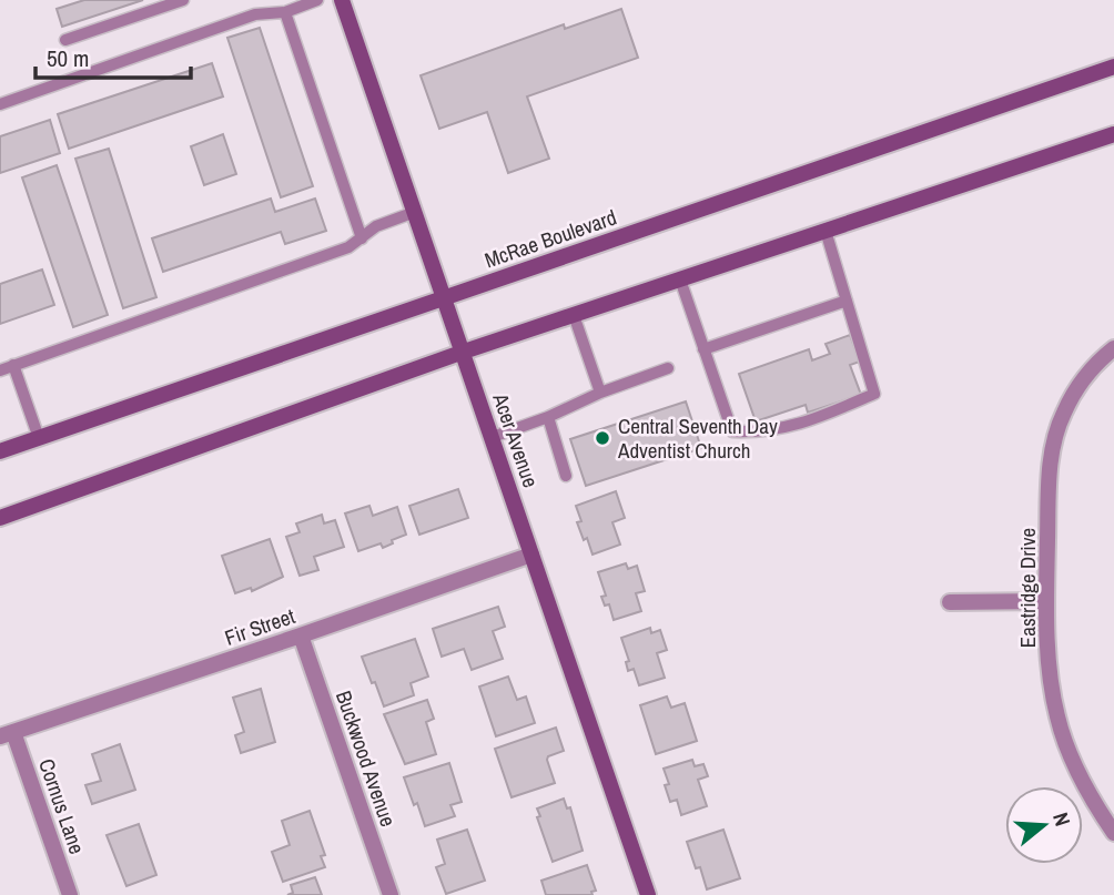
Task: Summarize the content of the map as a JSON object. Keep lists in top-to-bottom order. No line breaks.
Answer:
{"streets":{"main road":["McRae Boulevard","Acer Avenue"],"street":["Eastridge Drive","Fir Street","Buckwood Avenue","Cornus Lane"]},"crossings":[["McRae Boulevard","Acer Avenue"],["Acer Avenue","Fir Street"],["Fir Street","Buckwood Avenue"],["Fir Street","Cornus Lane"]],"places":["Central Seventh Day Adventist Church"],"scale_bar":"50 m","north":"right"}
